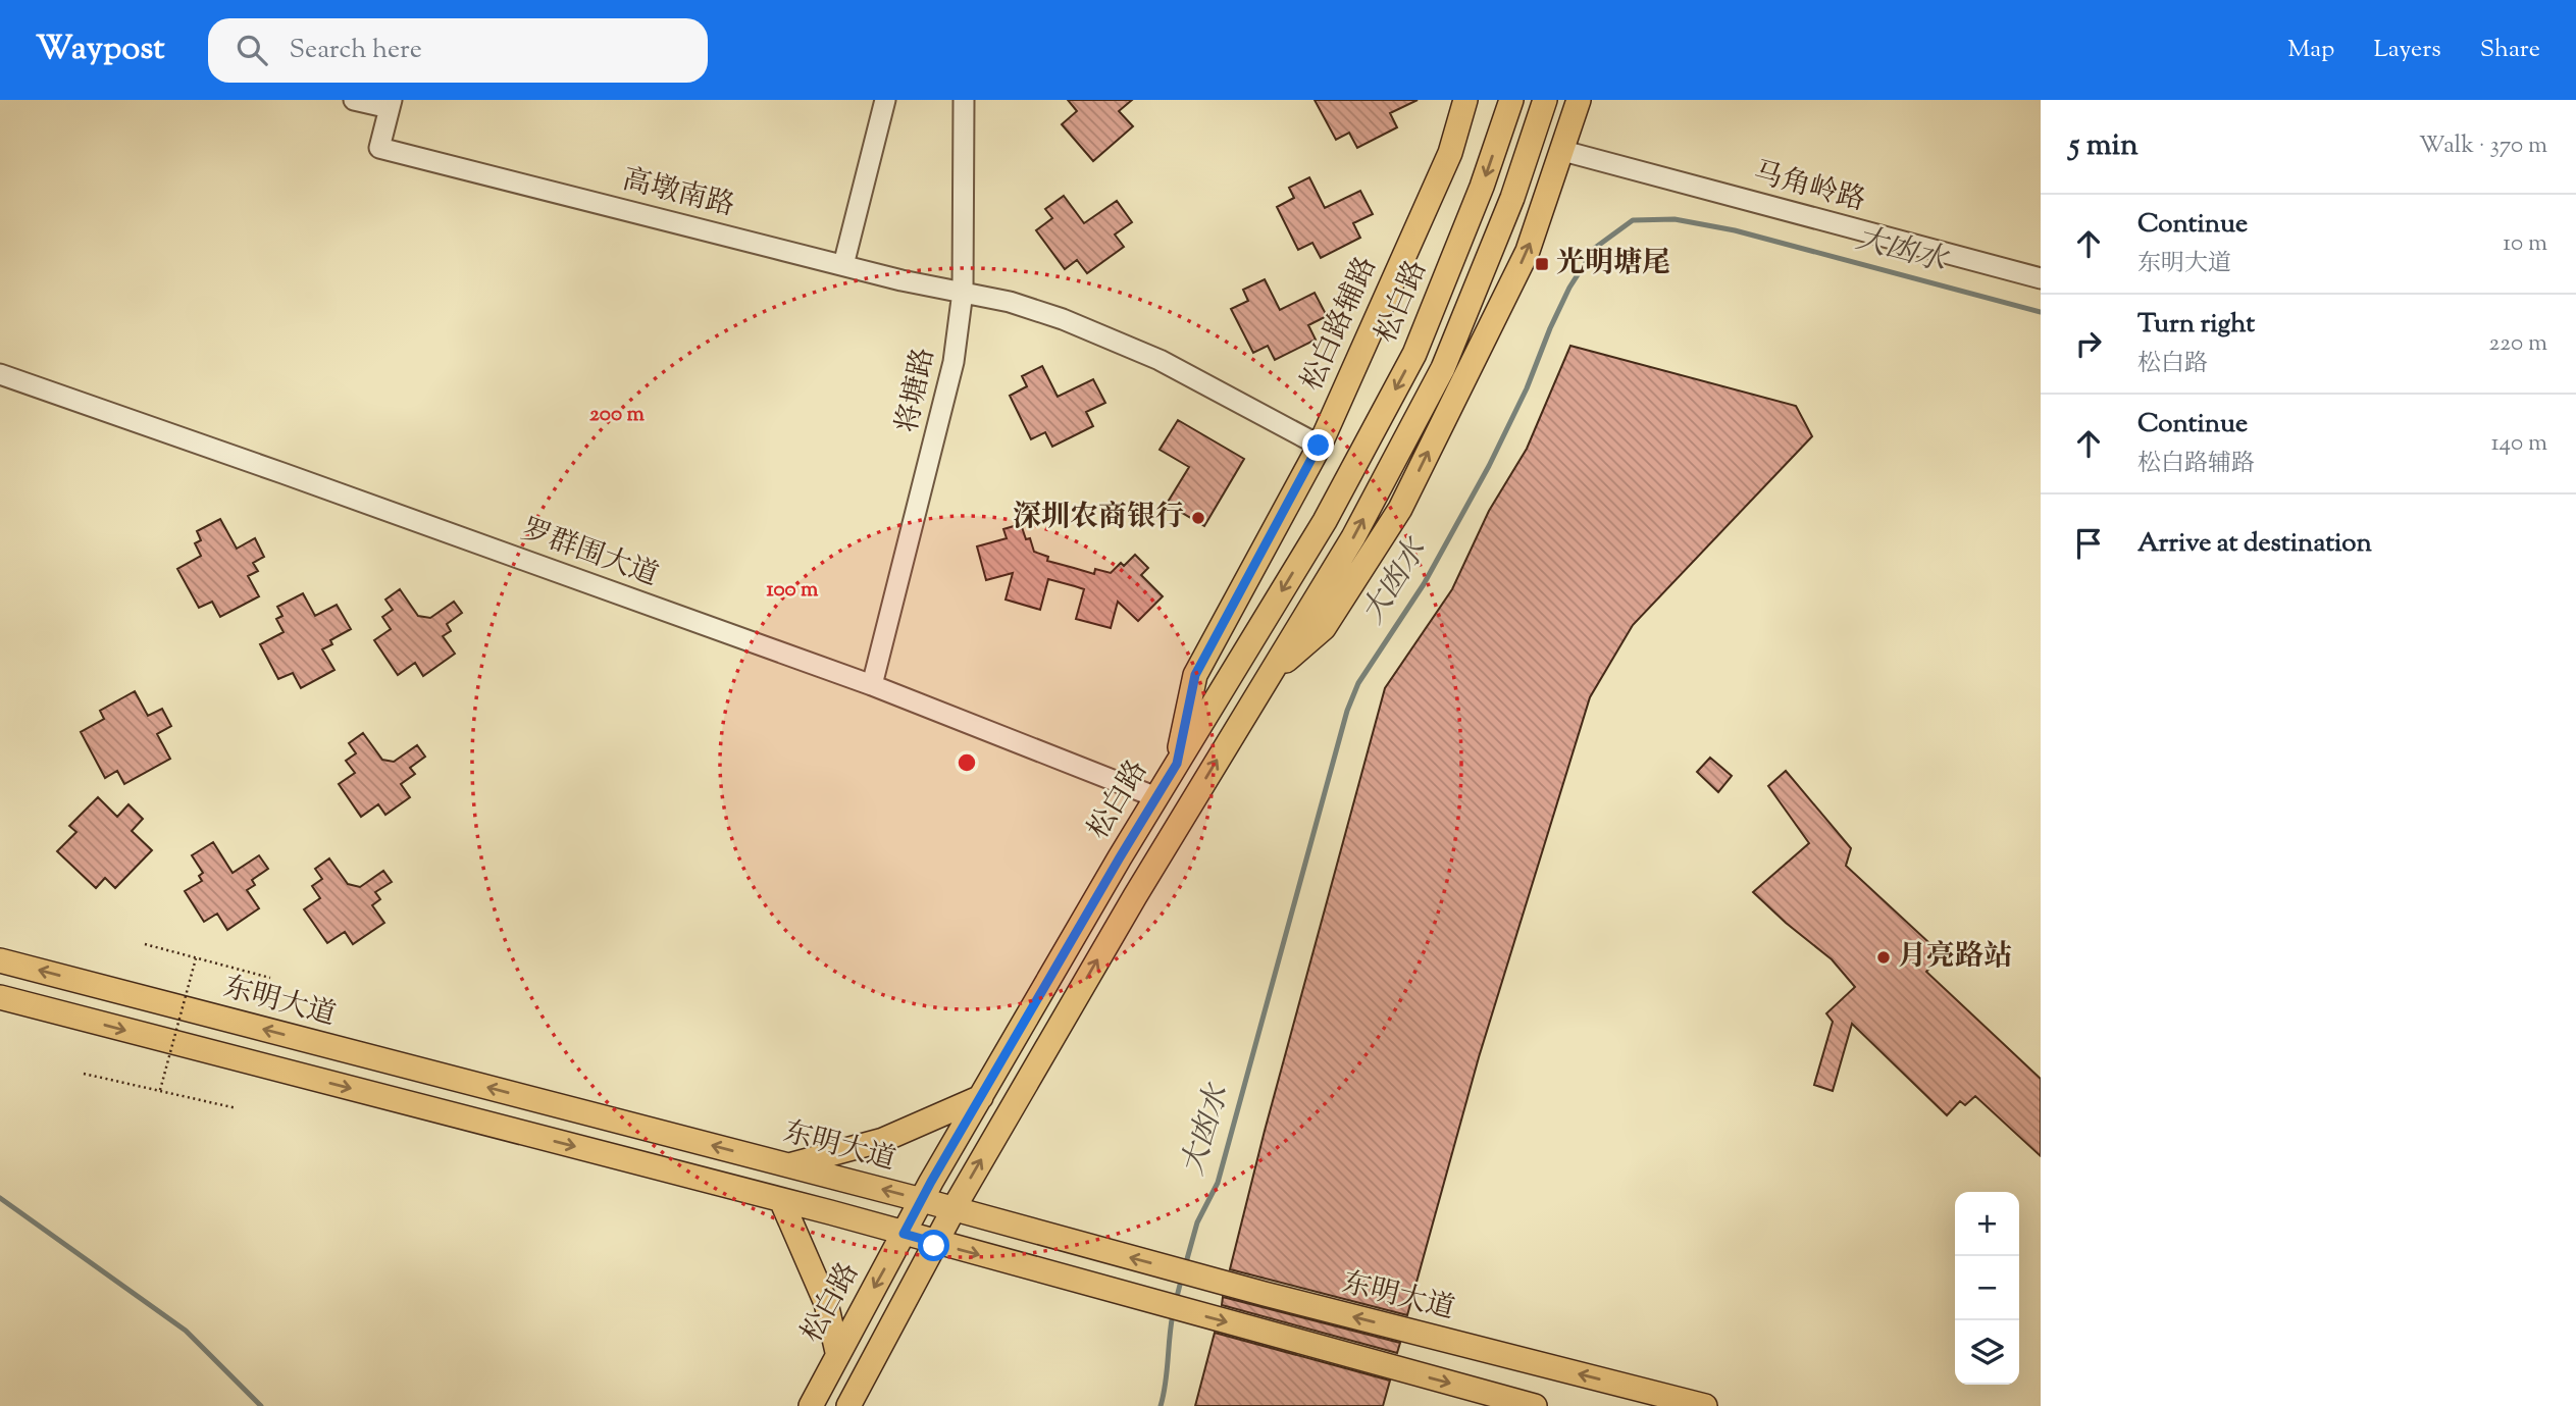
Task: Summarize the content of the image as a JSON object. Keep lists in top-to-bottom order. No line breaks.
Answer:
{"streets":{"main road":["松白路","松白路辅路","东明大道"],"street":["马角岭路","高墩南路","将塘路","罗群围大道"]},"crossings":[["高墩南路","松白路辅路"],["高墩南路","将塘路"],["松白路","松白路辅路"],["松白路","罗群围大道"],["松白路","东明大道"],["将塘路","罗群围大道"]],"water":["大凼水"],"places":{"transit":["光明塘尾"],"other":["深圳农商银行","月亮路站"]},"page":{"header":"Waypost","search":"Search here","nav":["Map","Layers","Share"],"heading":["5 min","Walk · 370 m"],"list":[["Continue","东明大道","10 m"],["Turn right","松白路","220 m"],["Continue","松白路辅路","140 m"],"Arrive at destination"],"map_buttons":["+","−"]},"rings":["200 m","100 m"]}
